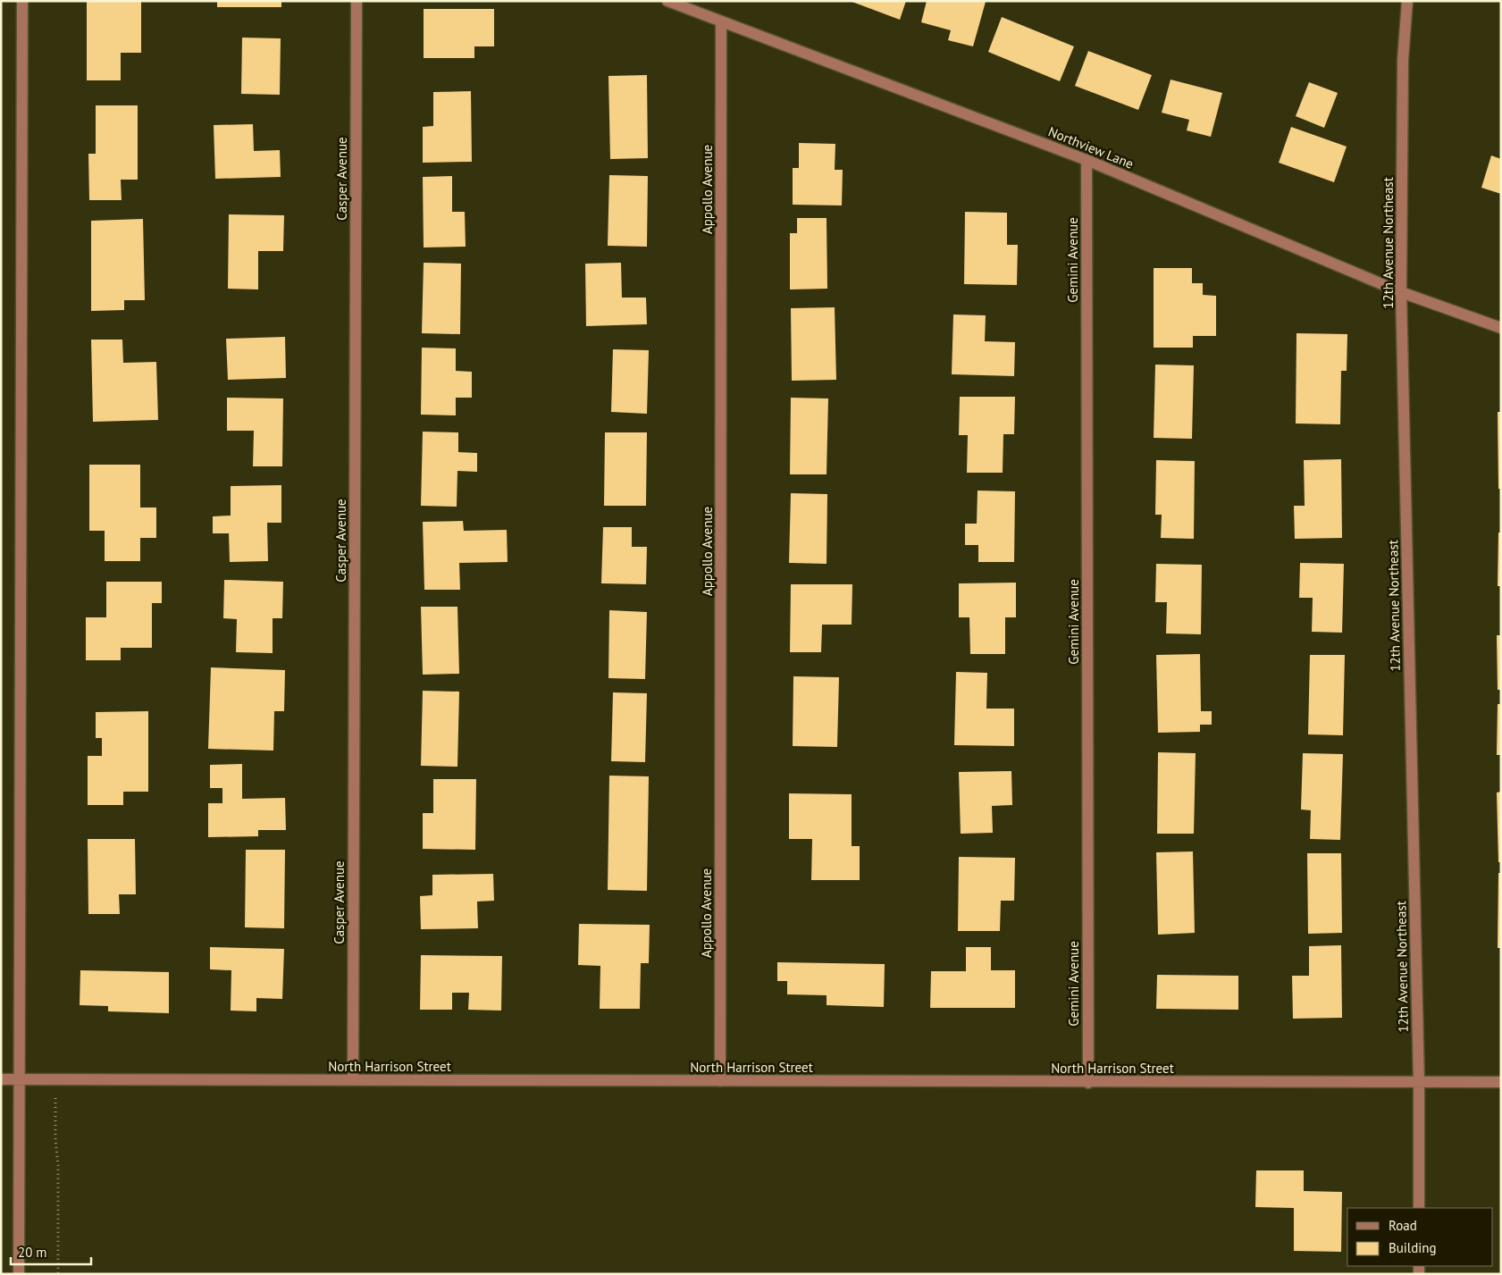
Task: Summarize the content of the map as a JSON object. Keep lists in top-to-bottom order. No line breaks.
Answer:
{"streets":{"street":["Northview Lane","Casper Avenue","Appollo Avenue","12th Avenue Northeast","Gemini Avenue","North Harrison Street"]},"crossings":[["Northview Lane","Appollo Avenue"],["Northview Lane","12th Avenue Northeast"],["Northview Lane","Gemini Avenue"],["Casper Avenue","North Harrison Street"],["Appollo Avenue","North Harrison Street"],["12th Avenue Northeast","North Harrison Street"],["Gemini Avenue","North Harrison Street"]],"legend":["Road","Building"],"scale_bar":"20 m"}
